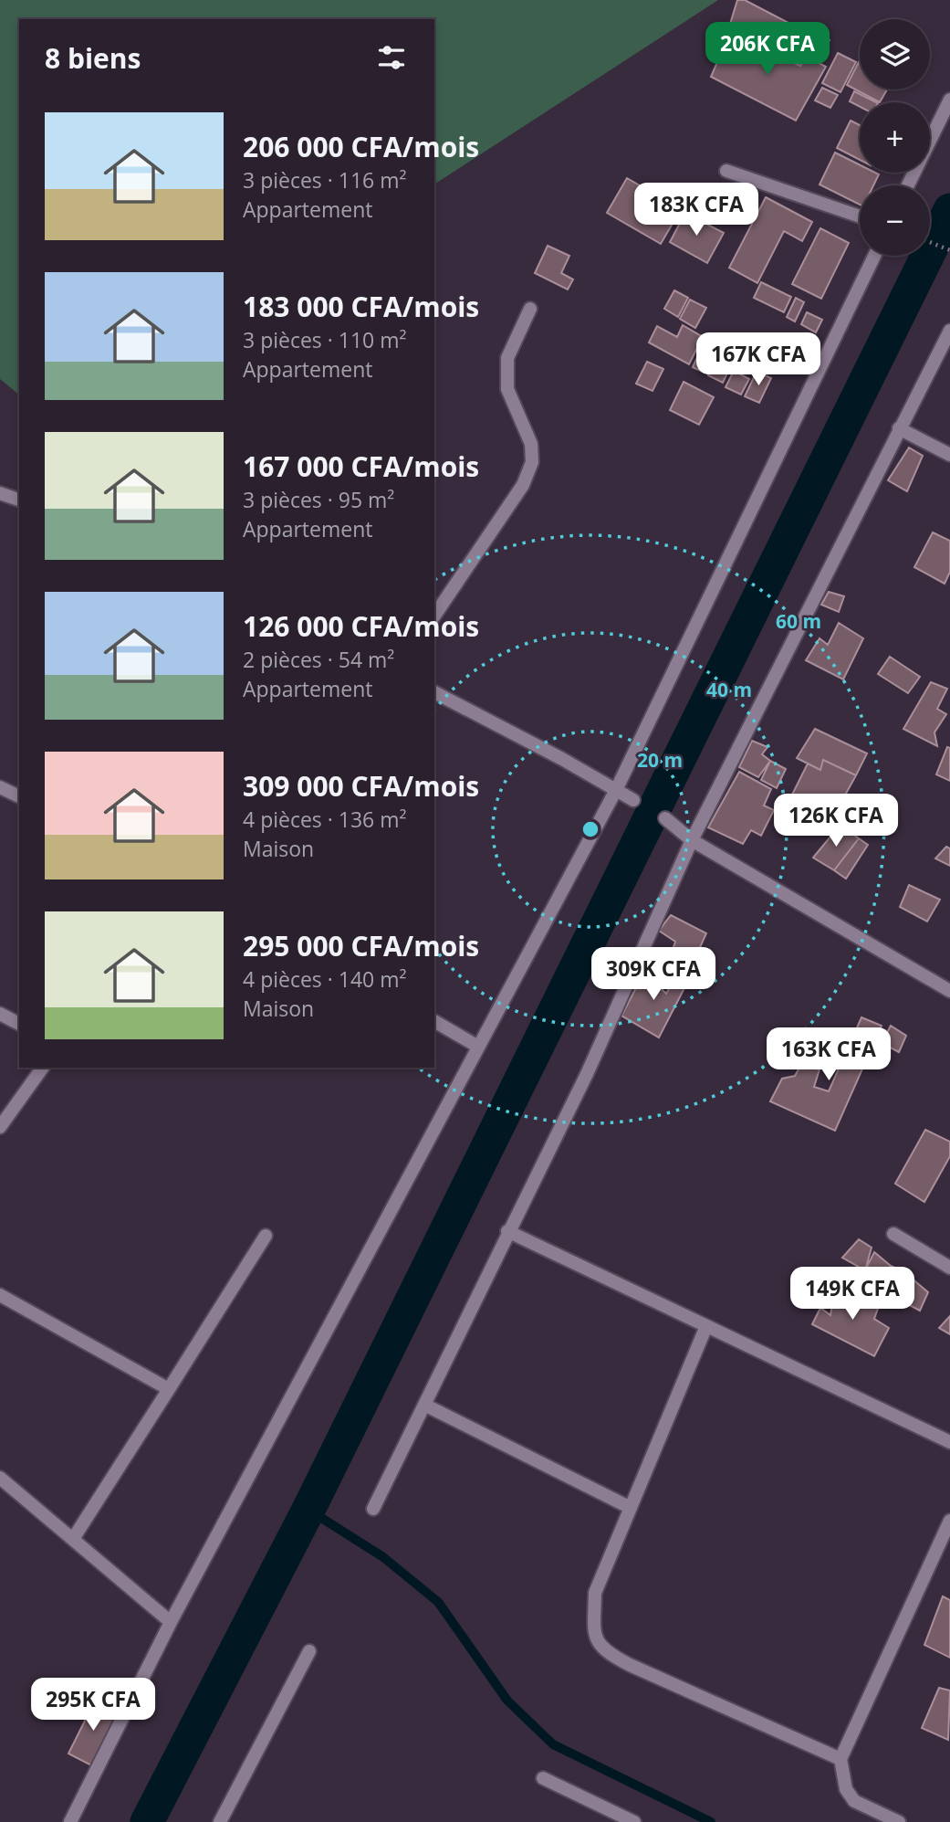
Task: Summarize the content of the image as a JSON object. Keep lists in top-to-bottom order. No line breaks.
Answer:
{"page":{"map_buttons":["+","−"],"heading":"8 biens","price":["206K CFA","183K CFA","167K CFA","126K CFA","309K CFA","163K CFA","149K CFA","295K CFA"],"list":[{"name":"206 000 CFA/mois","note":"3 pièces · 116 m² · Appartement"},{"name":"183 000 CFA/mois","note":"3 pièces · 110 m² · Appartement"},{"name":"167 000 CFA/mois","note":"3 pièces · 95 m² · Appartement"},{"name":"126 000 CFA/mois","note":"2 pièces · 54 m² · Appartement"},{"name":"309 000 CFA/mois","note":"4 pièces · 136 m² · Maison"},{"name":"295 000 CFA/mois","note":"4 pièces · 140 m² · Maison"}]},"rings":["60 m","40 m","20 m"]}
